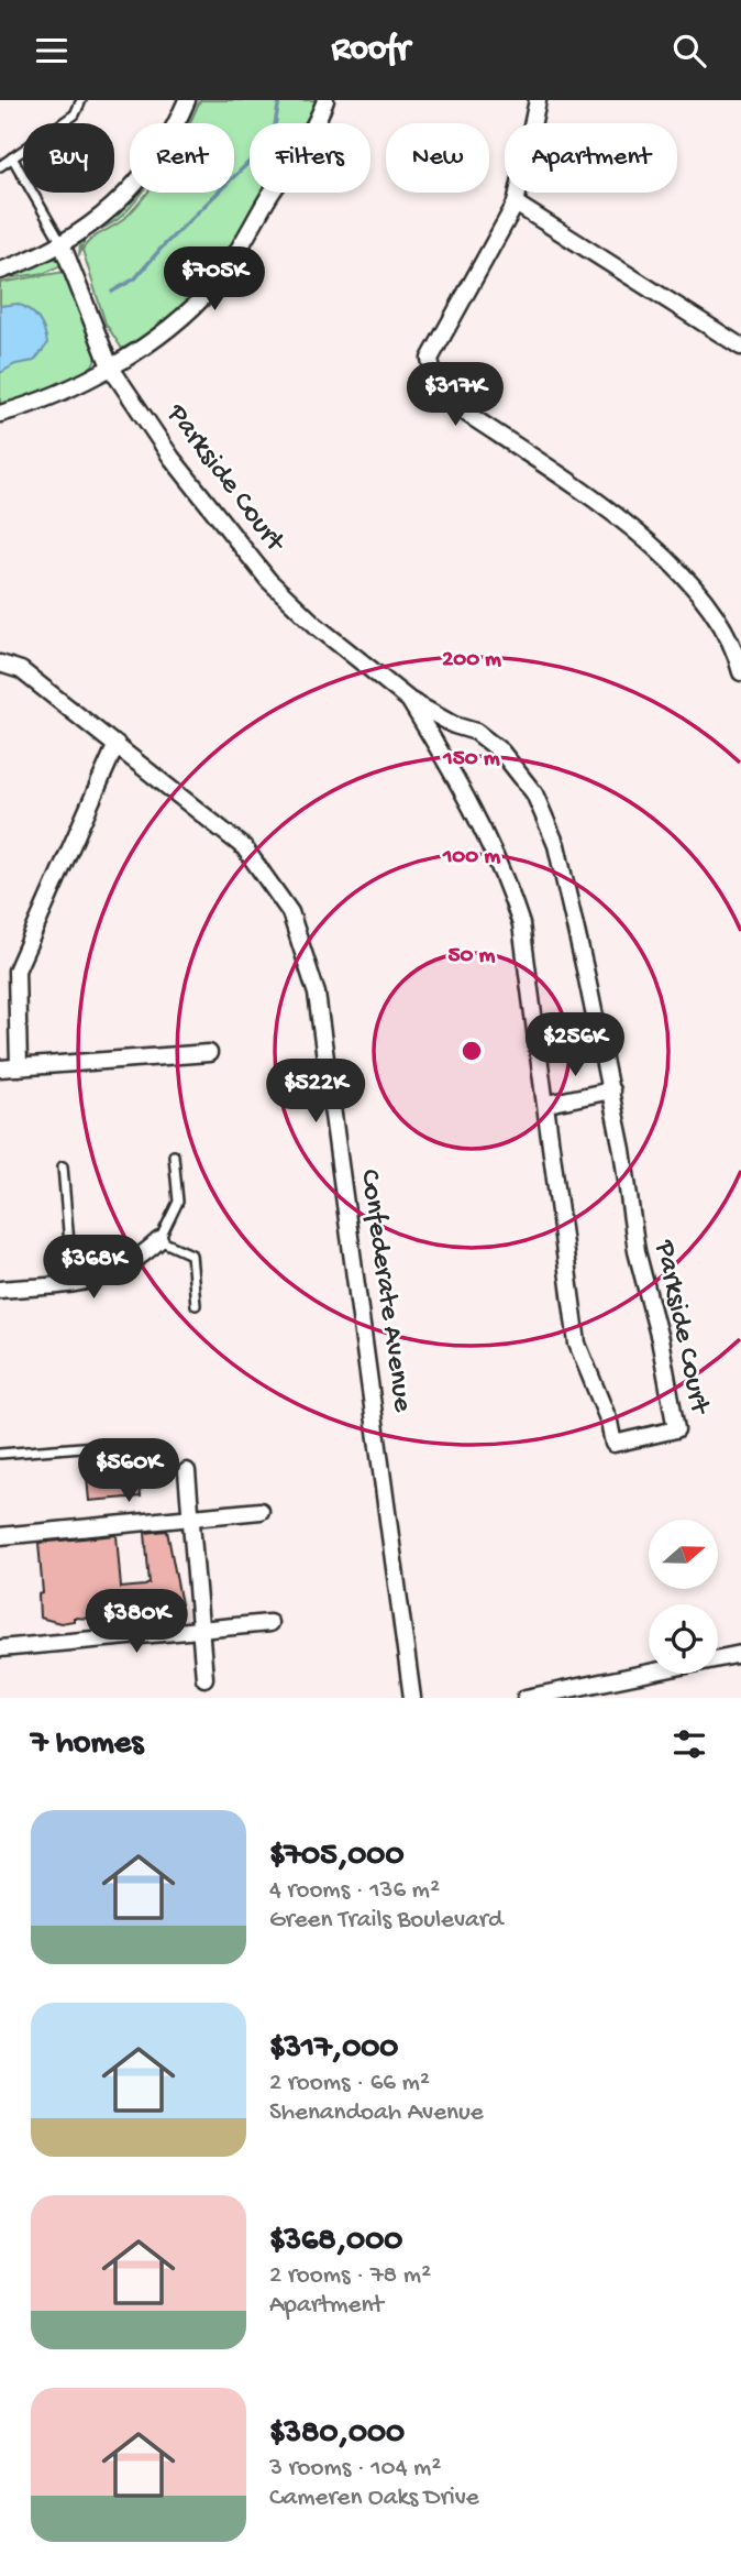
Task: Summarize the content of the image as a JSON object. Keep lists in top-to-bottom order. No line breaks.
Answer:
{"streets":{"street":["Parkside Court","Confederate Avenue"]},"north":"right","page":{"header":"Roofr","chip":["Buy","Rent","Filters","New","Apartment"],"price":["$705K","$317K","$256K","$522K","$368K","$560K","$380K"],"heading":"7 homes","list":[{"name":"$705,000","note":"4 rooms · 136 m² · Green Trails Boulevard"},{"name":"$317,000","note":"2 rooms · 66 m² · Shenandoah Avenue"},{"name":"$368,000","note":"2 rooms · 78 m² · Apartment"},{"name":"$380,000","note":"3 rooms · 104 m² · Cameren Oaks Drive"}]},"rings":["200 m","150 m","100 m","50 m"]}
